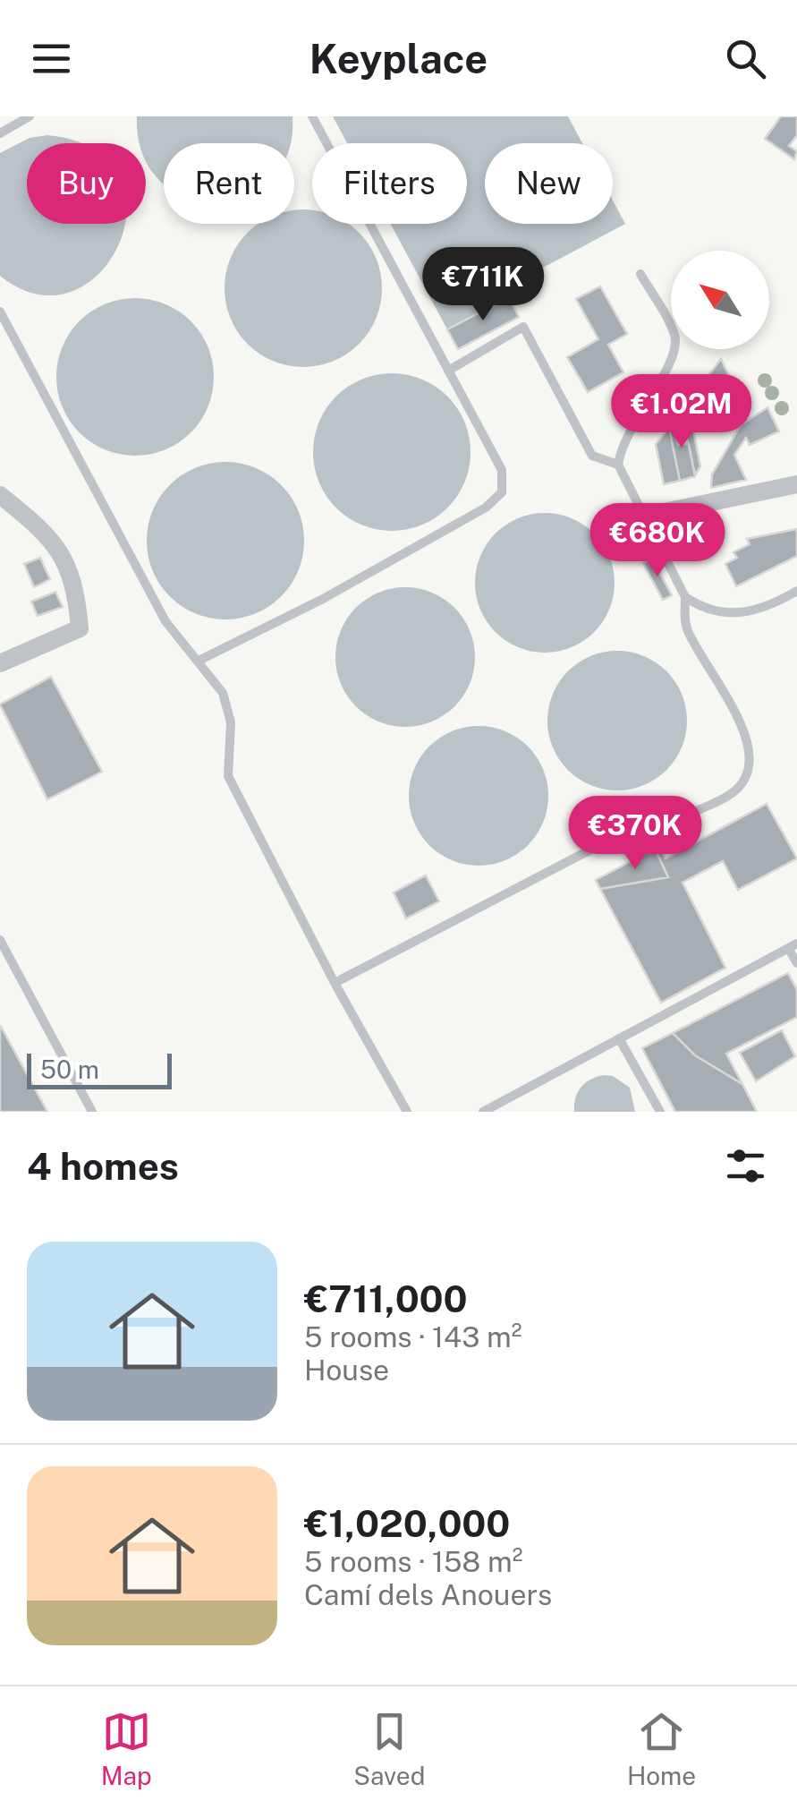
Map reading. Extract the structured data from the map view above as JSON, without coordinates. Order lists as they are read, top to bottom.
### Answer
{
  "scale_bar": "50 m",
  "north": "top left",
  "page": {
    "header": "Keyplace",
    "chip": [
      "Buy",
      "Rent",
      "Filters",
      "New"
    ],
    "price": [
      "€711K",
      "€1.02M",
      "€680K",
      "€370K"
    ],
    "scale": "50 m",
    "heading": "4 homes",
    "list": [
      {
        "name": "€711,000",
        "note": "5 rooms · 143 m² · House"
      },
      {
        "name": "€1,020,000",
        "note": "5 rooms · 158 m² · Camí dels Anouers"
      }
    ],
    "tabs": ["Map", "Saved", "Home"]
  }
}
